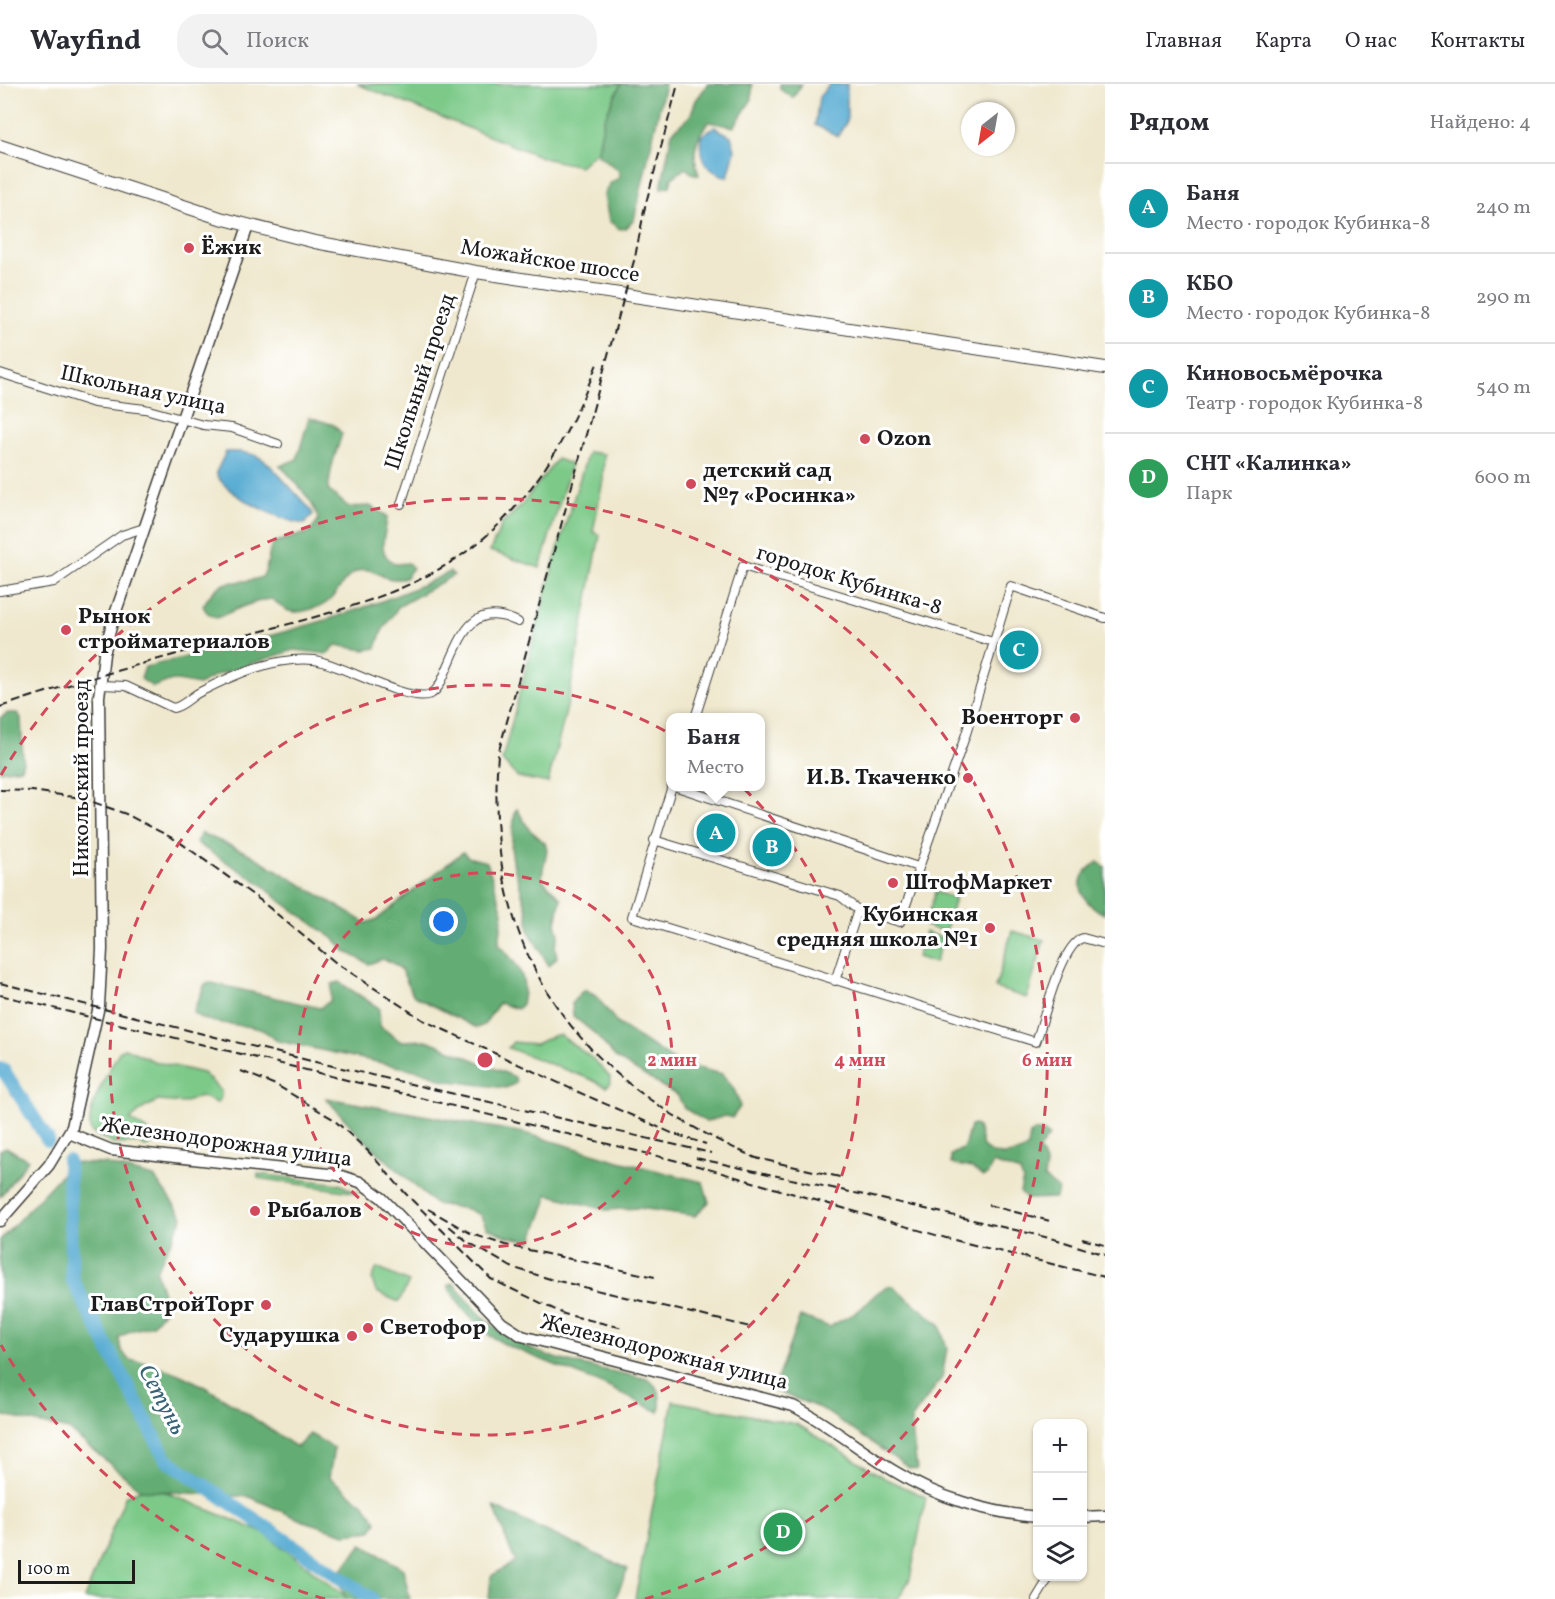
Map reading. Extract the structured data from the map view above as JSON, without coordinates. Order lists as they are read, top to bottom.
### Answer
{
  "streets": {
    "main road": ["Можайское шоссе"],
    "street": [
      "Школьный проезд",
      "Школьная улица",
      "городок Кубинка-8",
      "Никольский проезд",
      "Железнодорожная улица"
    ]
  },
  "crossings": [
    ["Можайское шоссе", "Школьный проезд"],
    ["Можайское шоссе", "Никольский проезд"],
    ["Школьная улица", "Никольский проезд"],
    ["Никольский проезд", "Железнодорожная улица"]
  ],
  "water": ["Сетунь"],
  "places": [
    "Ёжик",
    "Ozon",
    "детский сад №7 «Росинка»",
    "Рынок стройматериалов",
    "Военторг",
    "И.В. Ткаченко",
    "ШтофМаркет",
    "Кубинская средняя школа №1",
    "Рыбалов",
    "ГлавСтройТорг",
    "Светофор",
    "Сударушка"
  ],
  "scale_bar": "100 m",
  "north": "bottom left",
  "page": {
    "header": "Wayfind",
    "search": "Поиск",
    "nav": [
      "Главная",
      "Карта",
      "О нас",
      "Контакты"
    ],
    "heading": ["Рядом", "Найдено: 4"],
    "list": [
      {
        "mark": "A",
        "name": "Баня",
        "note": "Место · городок Кубинка-8",
        "value": "240 m"
      },
      {
        "mark": "B",
        "name": "КБО",
        "note": "Место · городок Кубинка-8",
        "value": "290 m"
      },
      {
        "mark": "C",
        "name": "Киновосьмёрочка",
        "note": "Театр · городок Кубинка-8",
        "value": "540 m"
      },
      {
        "mark": "D",
        "name": "СНТ «Калинка»",
        "note": "Парк",
        "value": "600 m"
      }
    ],
    "pins": [
      "C",
      "A",
      "B",
      "D"
    ],
    "popup": ["Баня", "Место"],
    "map_buttons": ["+", "−"],
    "scale": "100 m"
  },
  "rings": ["2 мин", "4 мин", "6 мин"]
}
